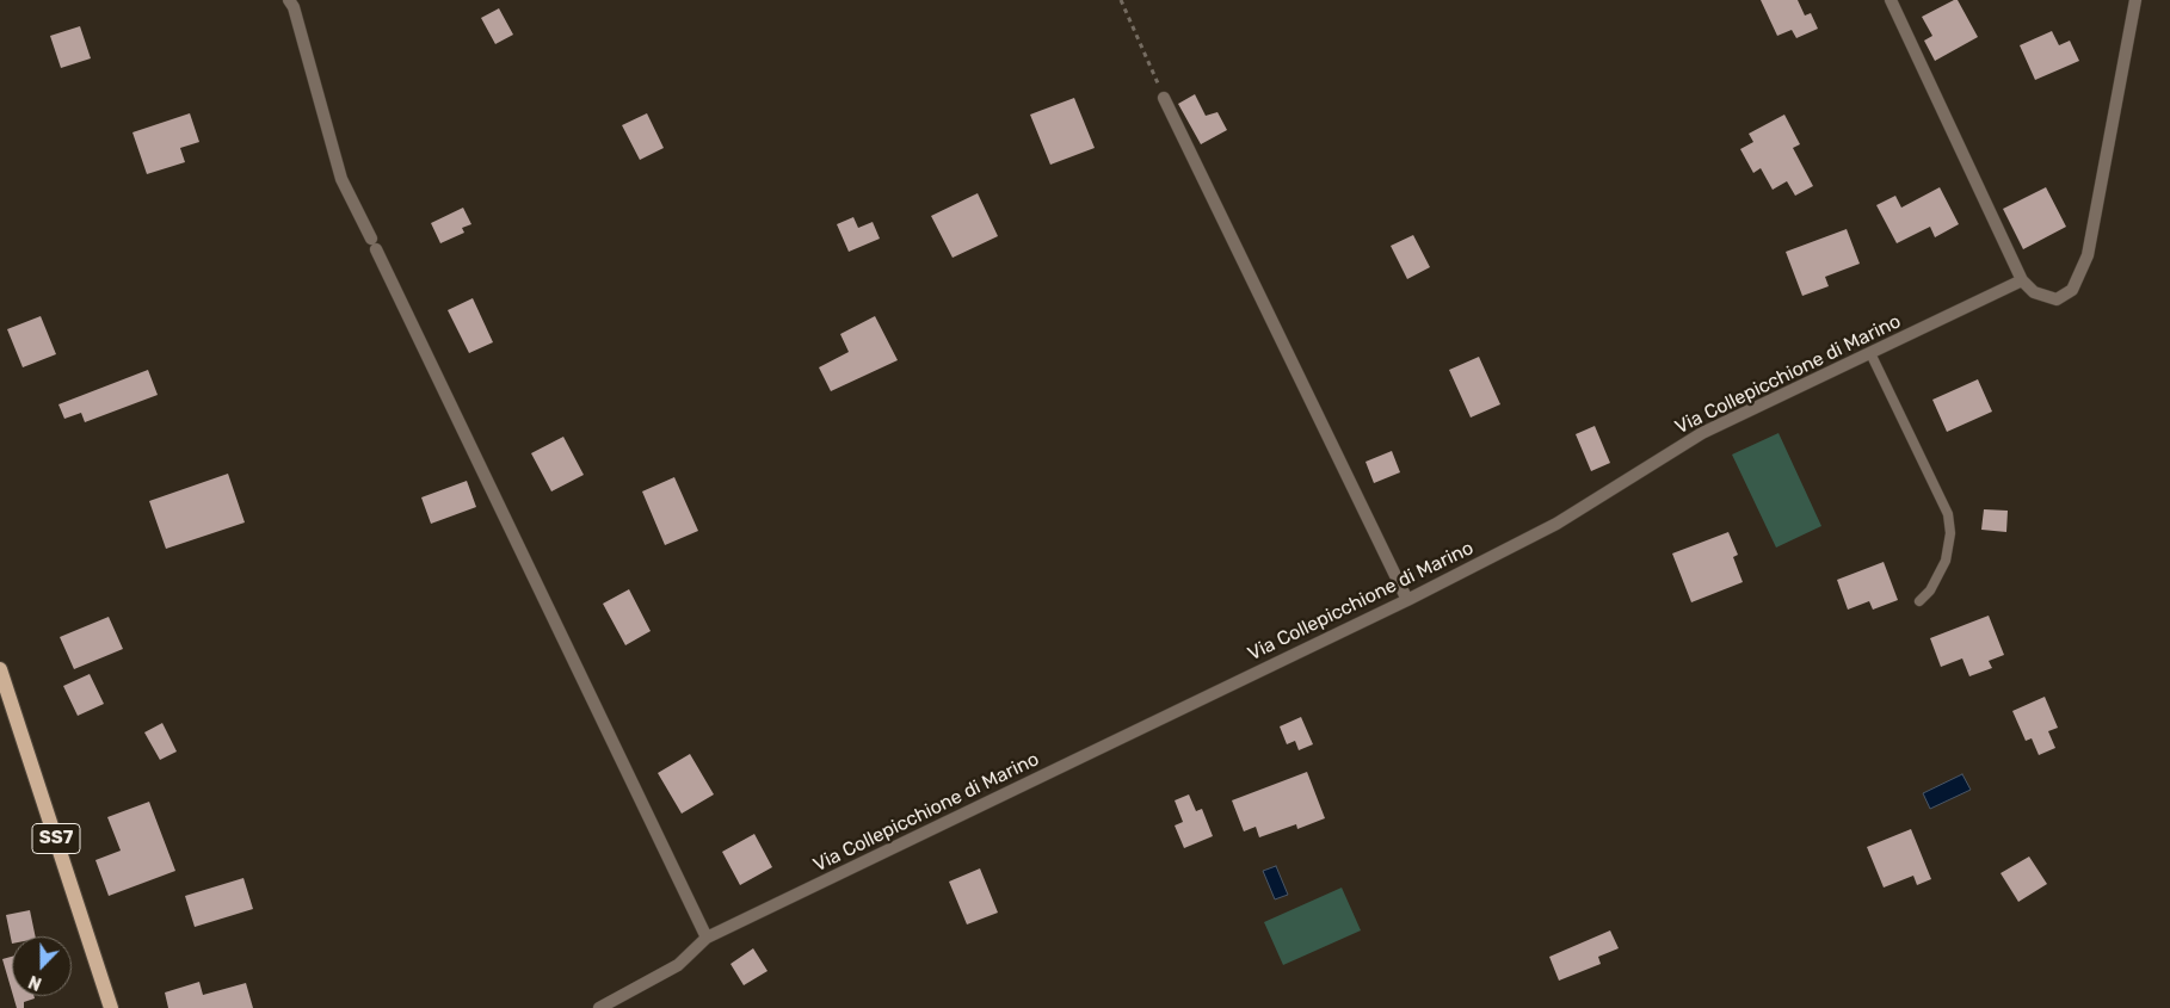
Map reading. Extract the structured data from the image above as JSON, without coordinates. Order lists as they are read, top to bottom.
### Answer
{
  "streets": {
    "main road": ["SS7"],
    "street": ["Via Collepicchione di Marino"]
  },
  "north": "bottom"
}
